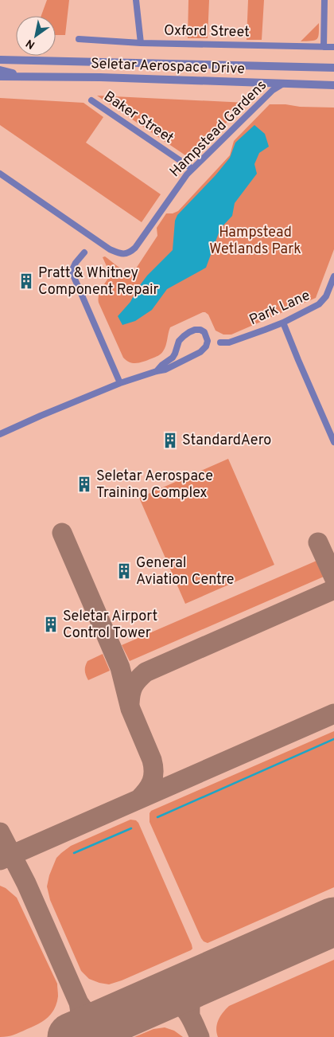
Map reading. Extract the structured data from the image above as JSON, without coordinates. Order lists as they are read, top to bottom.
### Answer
{
  "streets": {
    "street": [
      "Oxford Street",
      "Seletar Aerospace Drive",
      "Baker Street",
      "Hampstead Gardens",
      "Park Lane"
    ]
  },
  "crossings": [
    ["Seletar Aerospace Drive", "Hampstead Gardens"],
    ["Baker Street", "Hampstead Gardens"]
  ],
  "parks": ["Hampstead Wetlands Park"],
  "places": {
    "building": [
      "Pratt & Whitney Component Repair",
      "StandardAero",
      "Seletar Aerospace Training Complex",
      "General Aviation Centre",
      "Seletar Airport Control Tower"
    ]
  },
  "north": "bottom left"
}
